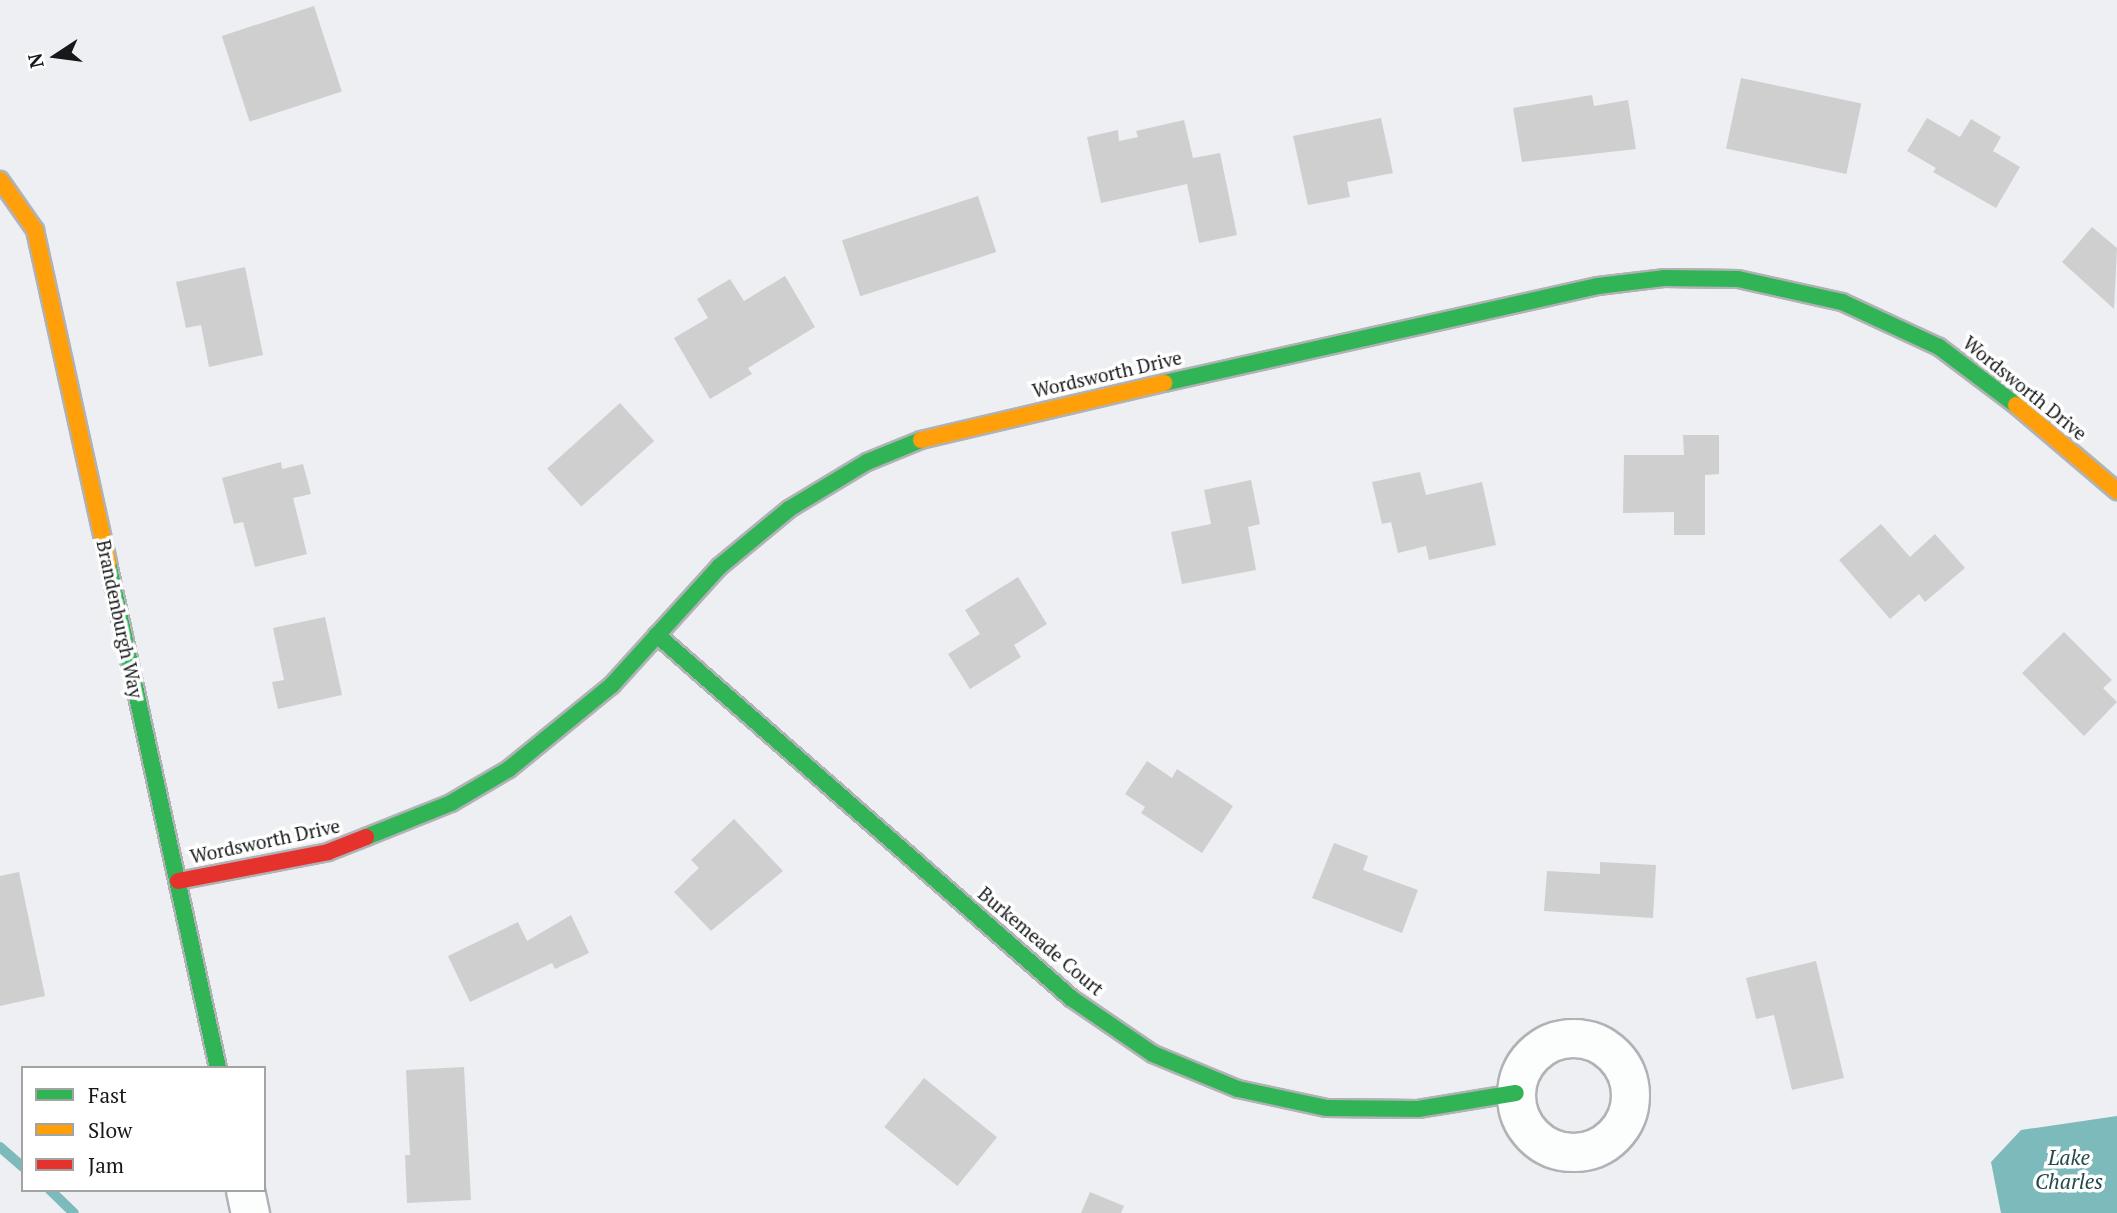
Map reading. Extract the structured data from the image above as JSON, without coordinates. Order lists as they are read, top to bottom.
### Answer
{
  "streets": {
    "street": ["Wordsworth Drive", "Brandenburgh Way", "Burkemeade Court"]
  },
  "crossings": [
    ["Wordsworth Drive", "Brandenburgh Way"],
    ["Wordsworth Drive", "Burkemeade Court"]
  ],
  "water": ["Lake Charles"],
  "legend": ["Fast", "Slow", "Jam"],
  "north": "left"
}
